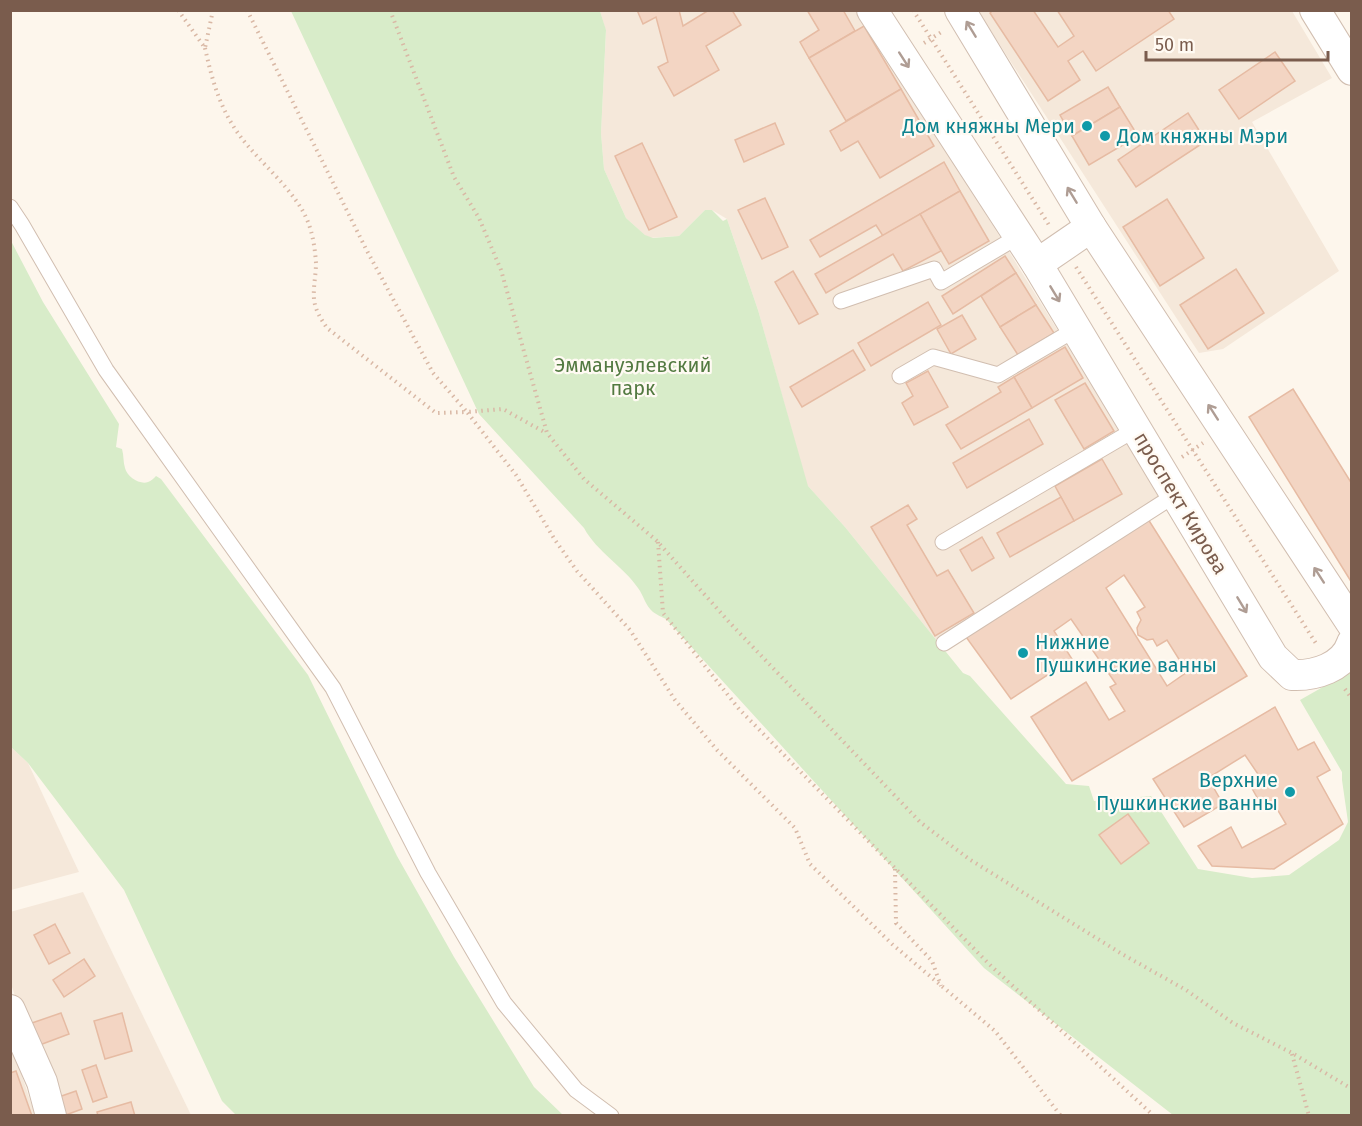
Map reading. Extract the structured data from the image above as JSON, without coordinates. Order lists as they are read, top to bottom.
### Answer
{
  "streets": {
    "street": ["проспект Кирова"]
  },
  "parks": ["Эммануэлевский парк"],
  "places": [
    "Дом княжны Мери",
    "Дом княжны Мэри",
    "Нижние Пушкинские ванны",
    "Верхние Пушкинские ванны"
  ],
  "scale_bar": "50 m"
}
